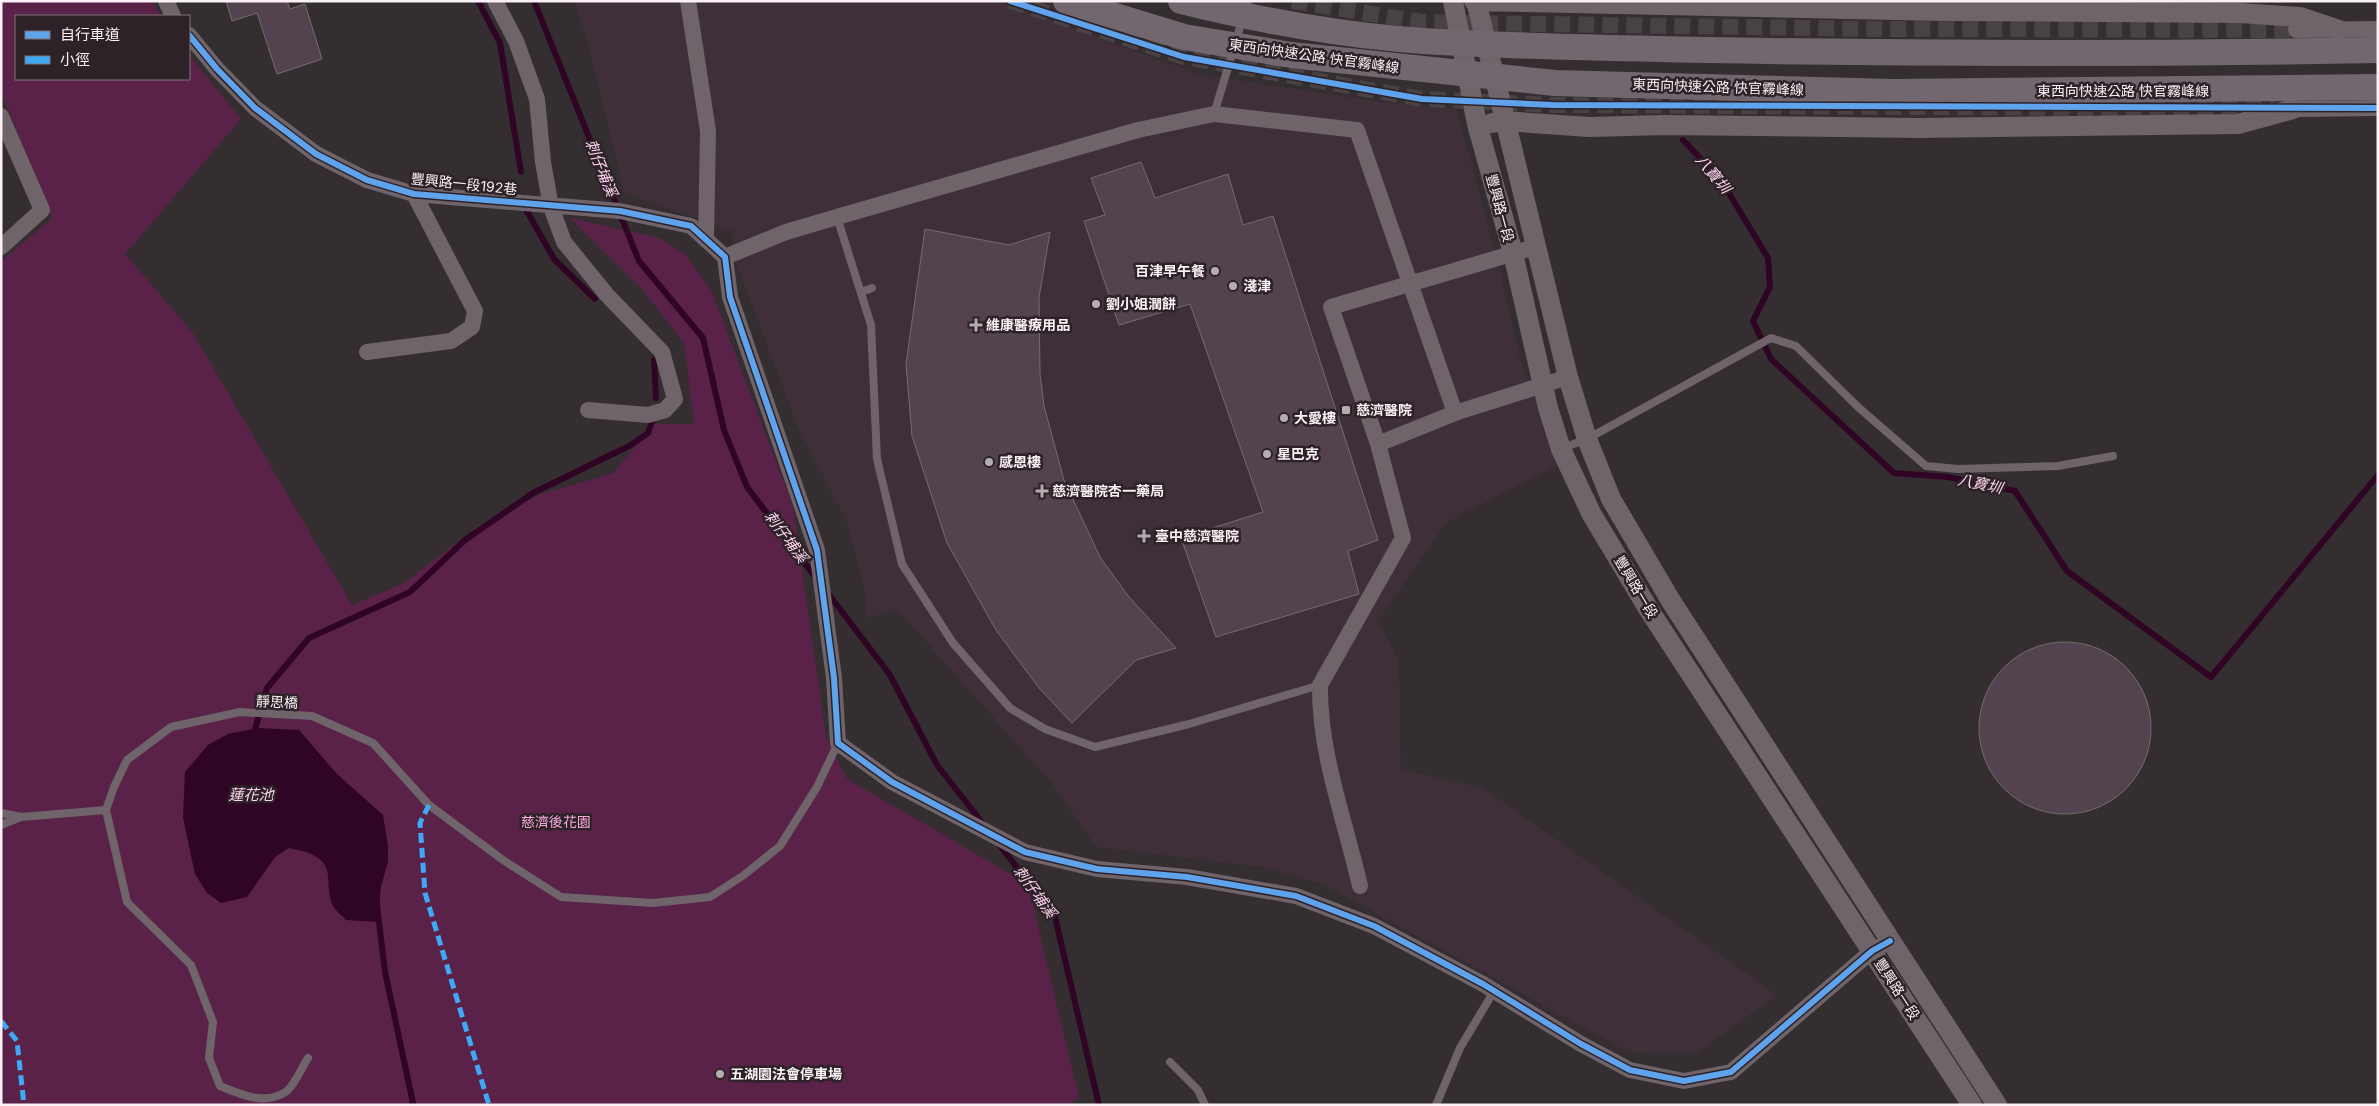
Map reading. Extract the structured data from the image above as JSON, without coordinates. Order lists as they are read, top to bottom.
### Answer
{
  "streets": {
    "highway": ["東西向快速公路 快官霧峰線"],
    "street": ["豐興路一段192巷", "豐興路一段"],
    "lane": ["靜思橋"]
  },
  "water": ["刺仔埔溪", "八寶圳", "蓮花池"],
  "parks": ["慈濟後花園"],
  "places": {
    "other": [
      "百津早午餐",
      "淺津",
      "劉小姐潤餅",
      "大愛樓",
      "星巴克",
      "感恩樓",
      "五湖園法會停車場"
    ],
    "health": ["維康醫療用品", "慈濟醫院杏一藥局", "臺中慈濟醫院"],
    "transit": ["慈濟醫院"]
  },
  "legend": ["自行車道", "小徑"]
}
